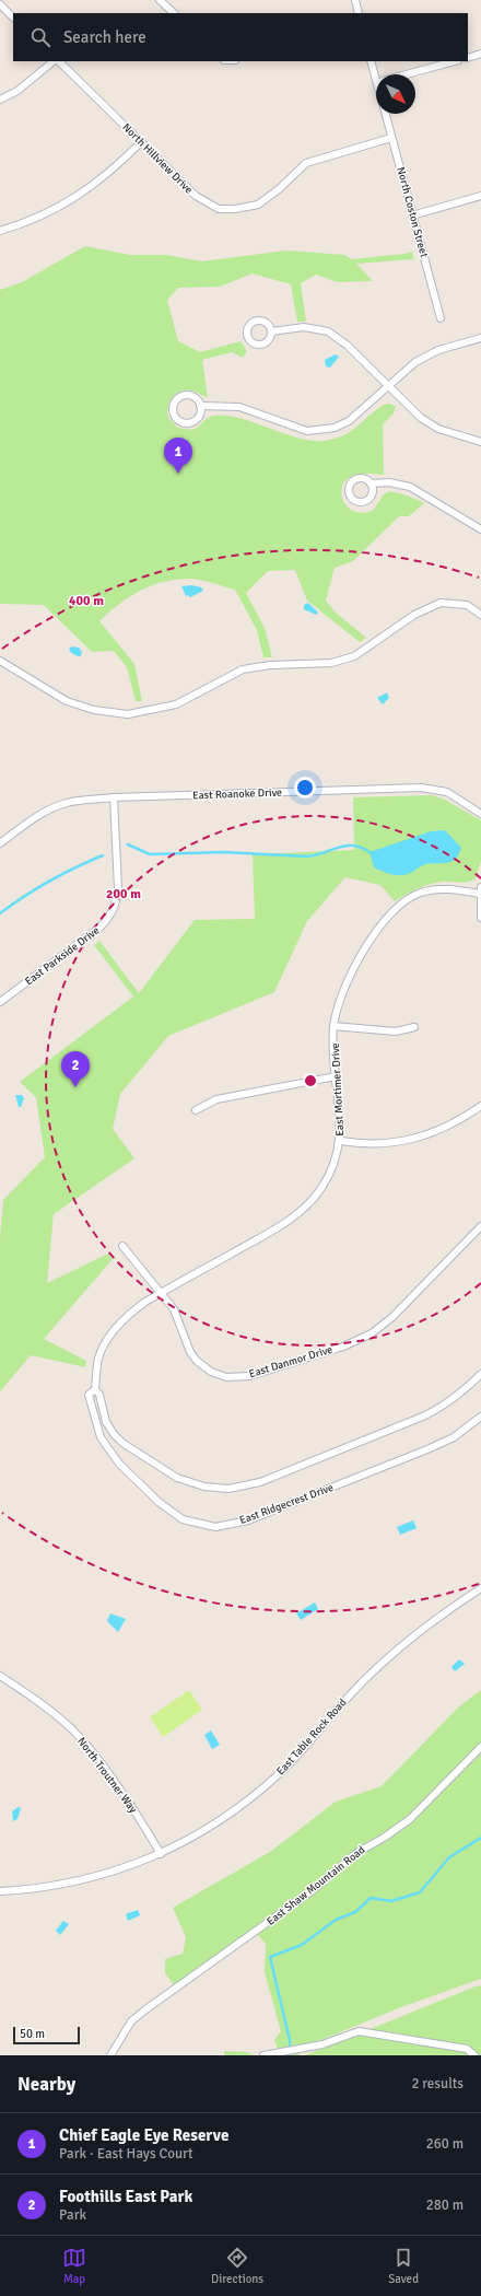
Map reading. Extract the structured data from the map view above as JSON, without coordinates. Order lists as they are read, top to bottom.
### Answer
{
  "streets": {
    "street": [
      "North Hillview Drive",
      "North Coston Street",
      "East Roanoke Drive",
      "East Parkside Drive",
      "East Mortimer Drive",
      "East Danmor Drive",
      "East Ridgecrest Drive",
      "East Table Rock Road",
      "North Troutner Way",
      "East Shaw Mountain Road"
    ]
  },
  "crossings": [
    ["North Hillview Drive", "North Coston Street"],
    ["East Roanoke Drive", "East Parkside Drive"],
    ["East Mortimer Drive", "East Danmor Drive"],
    ["East Mortimer Drive", "East Ridgecrest Drive"],
    ["East Table Rock Road", "North Troutner Way"]
  ],
  "scale_bar": "50 m",
  "north": "bottom right",
  "page": {
    "search": "Search here",
    "pins": ["1", "2"],
    "scale": "50 m",
    "heading": ["Nearby", "2 results"],
    "list": [
      {
        "mark": "1",
        "name": "Chief Eagle Eye Reserve",
        "note": "Park · East Hays Court",
        "value": "260 m"
      },
      {
        "mark": "2",
        "name": "Foothills East Park",
        "note": "Park",
        "value": "280 m"
      }
    ],
    "nav": ["Map", "Directions", "Saved"]
  },
  "rings": ["400 m", "200 m"]
}
